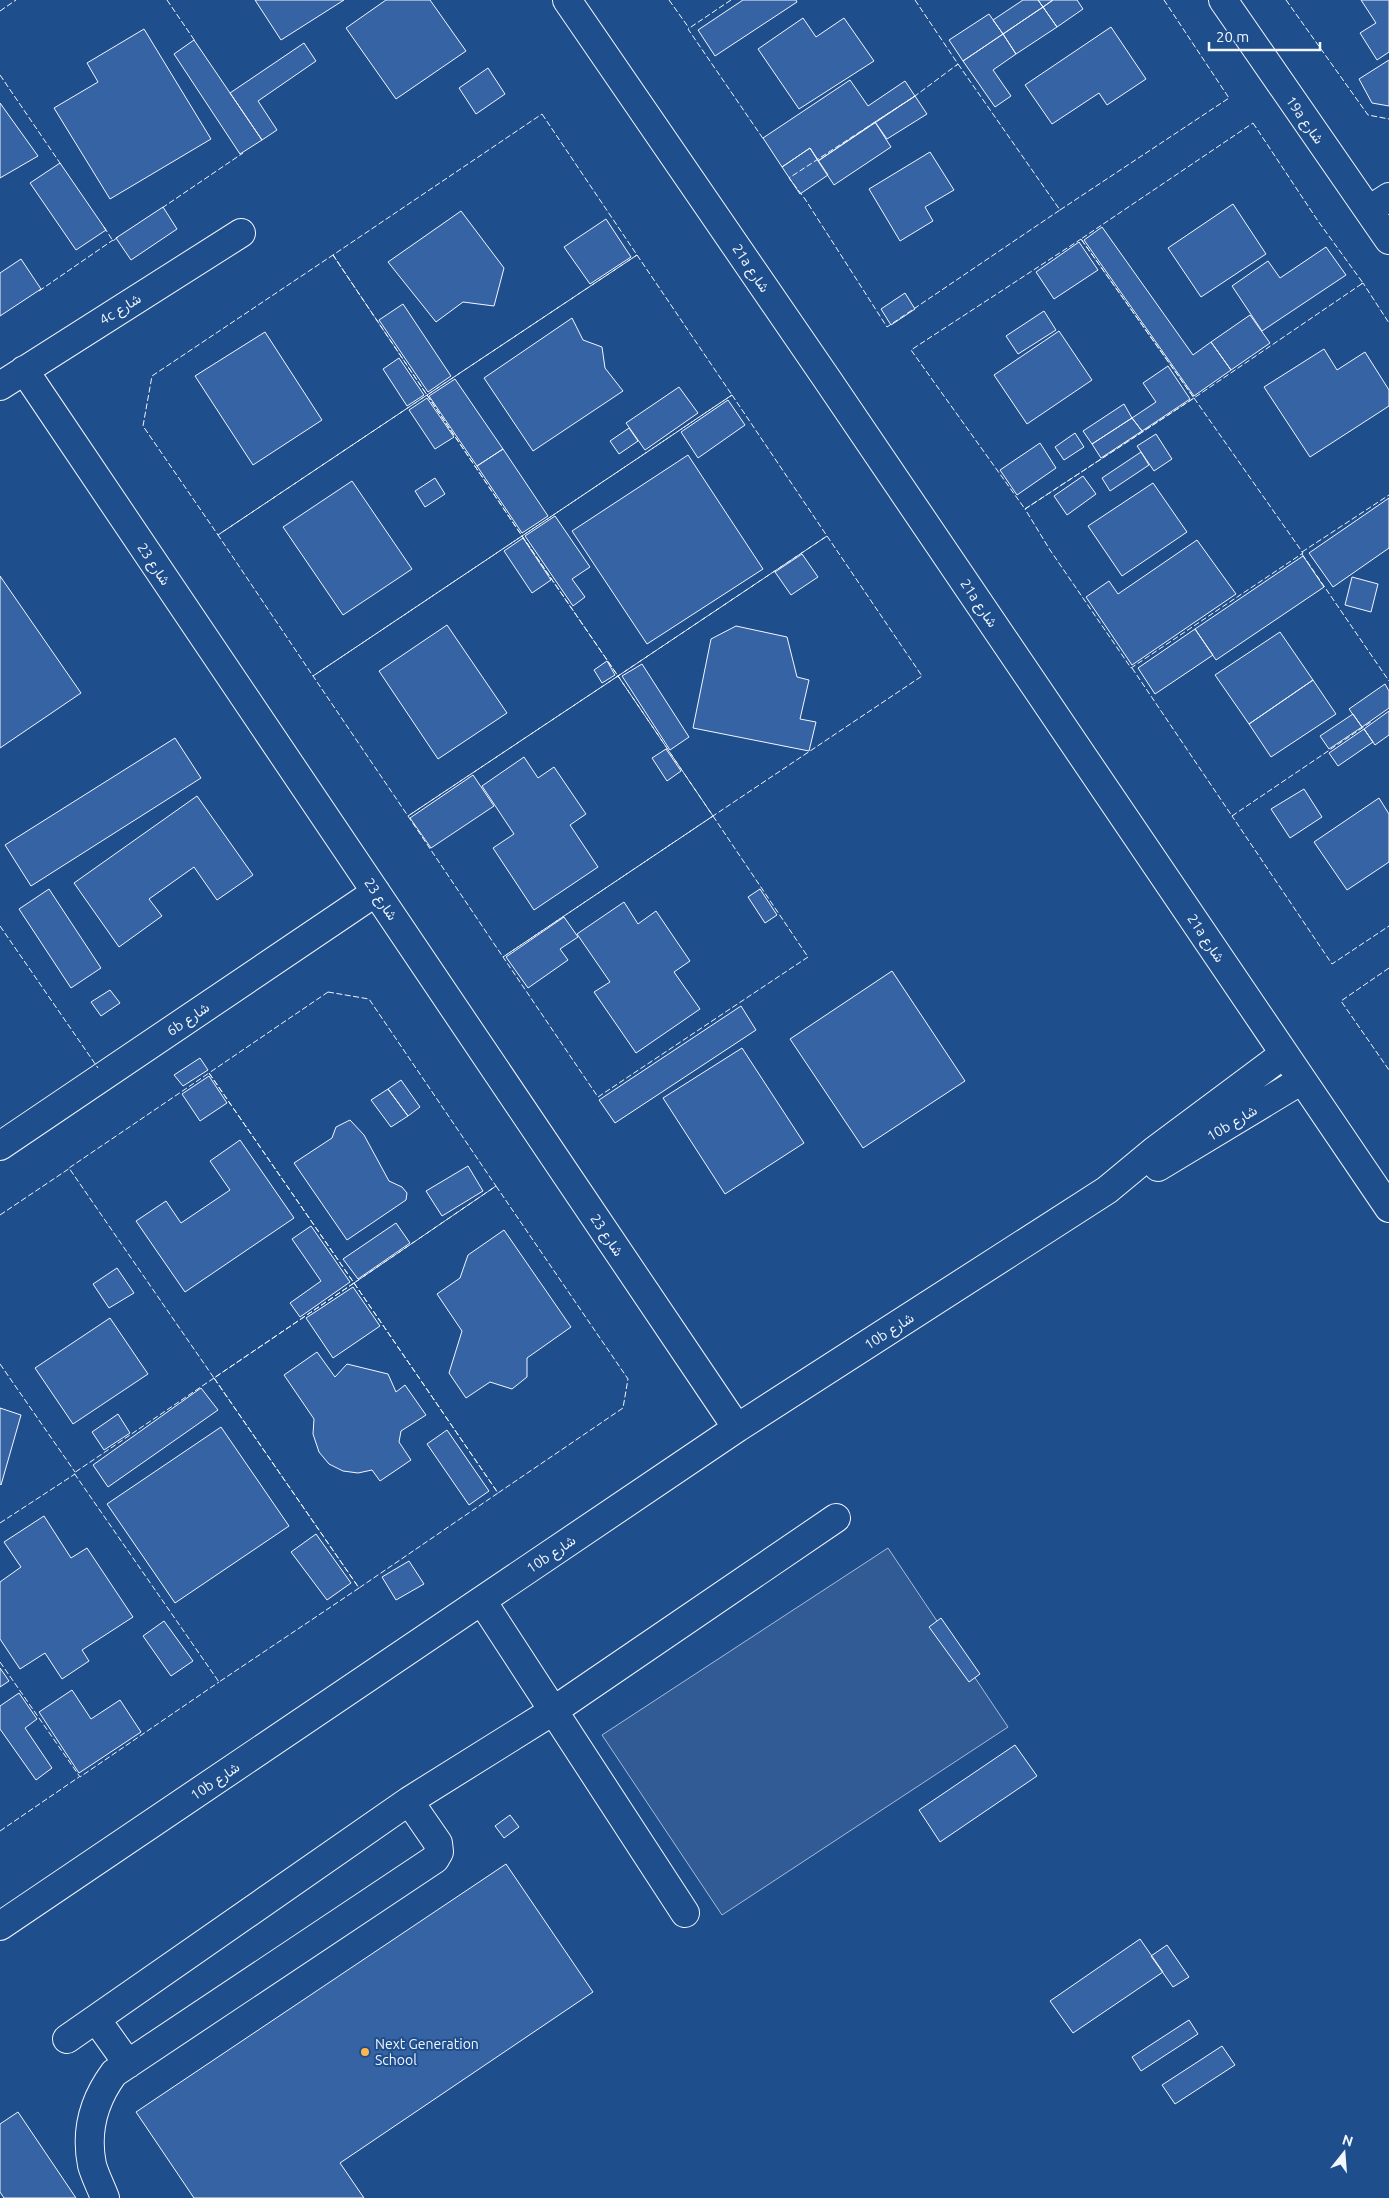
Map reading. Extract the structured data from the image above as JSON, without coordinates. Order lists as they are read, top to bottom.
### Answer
{
  "streets": {
    "street": [
      "19a شارع",
      "21a شارع",
      "4c شارع",
      "شارع 23",
      "6b شارع",
      "10b شارع"
    ]
  },
  "crossings": [
    ["21a شارع", "10b شارع"],
    ["4c شارع", "شارع 23"],
    ["شارع 23", "6b شارع"],
    ["شارع 23", "10b شارع"]
  ],
  "places": ["Next Generation School"],
  "scale_bar": "20 m",
  "north": "top"
}
